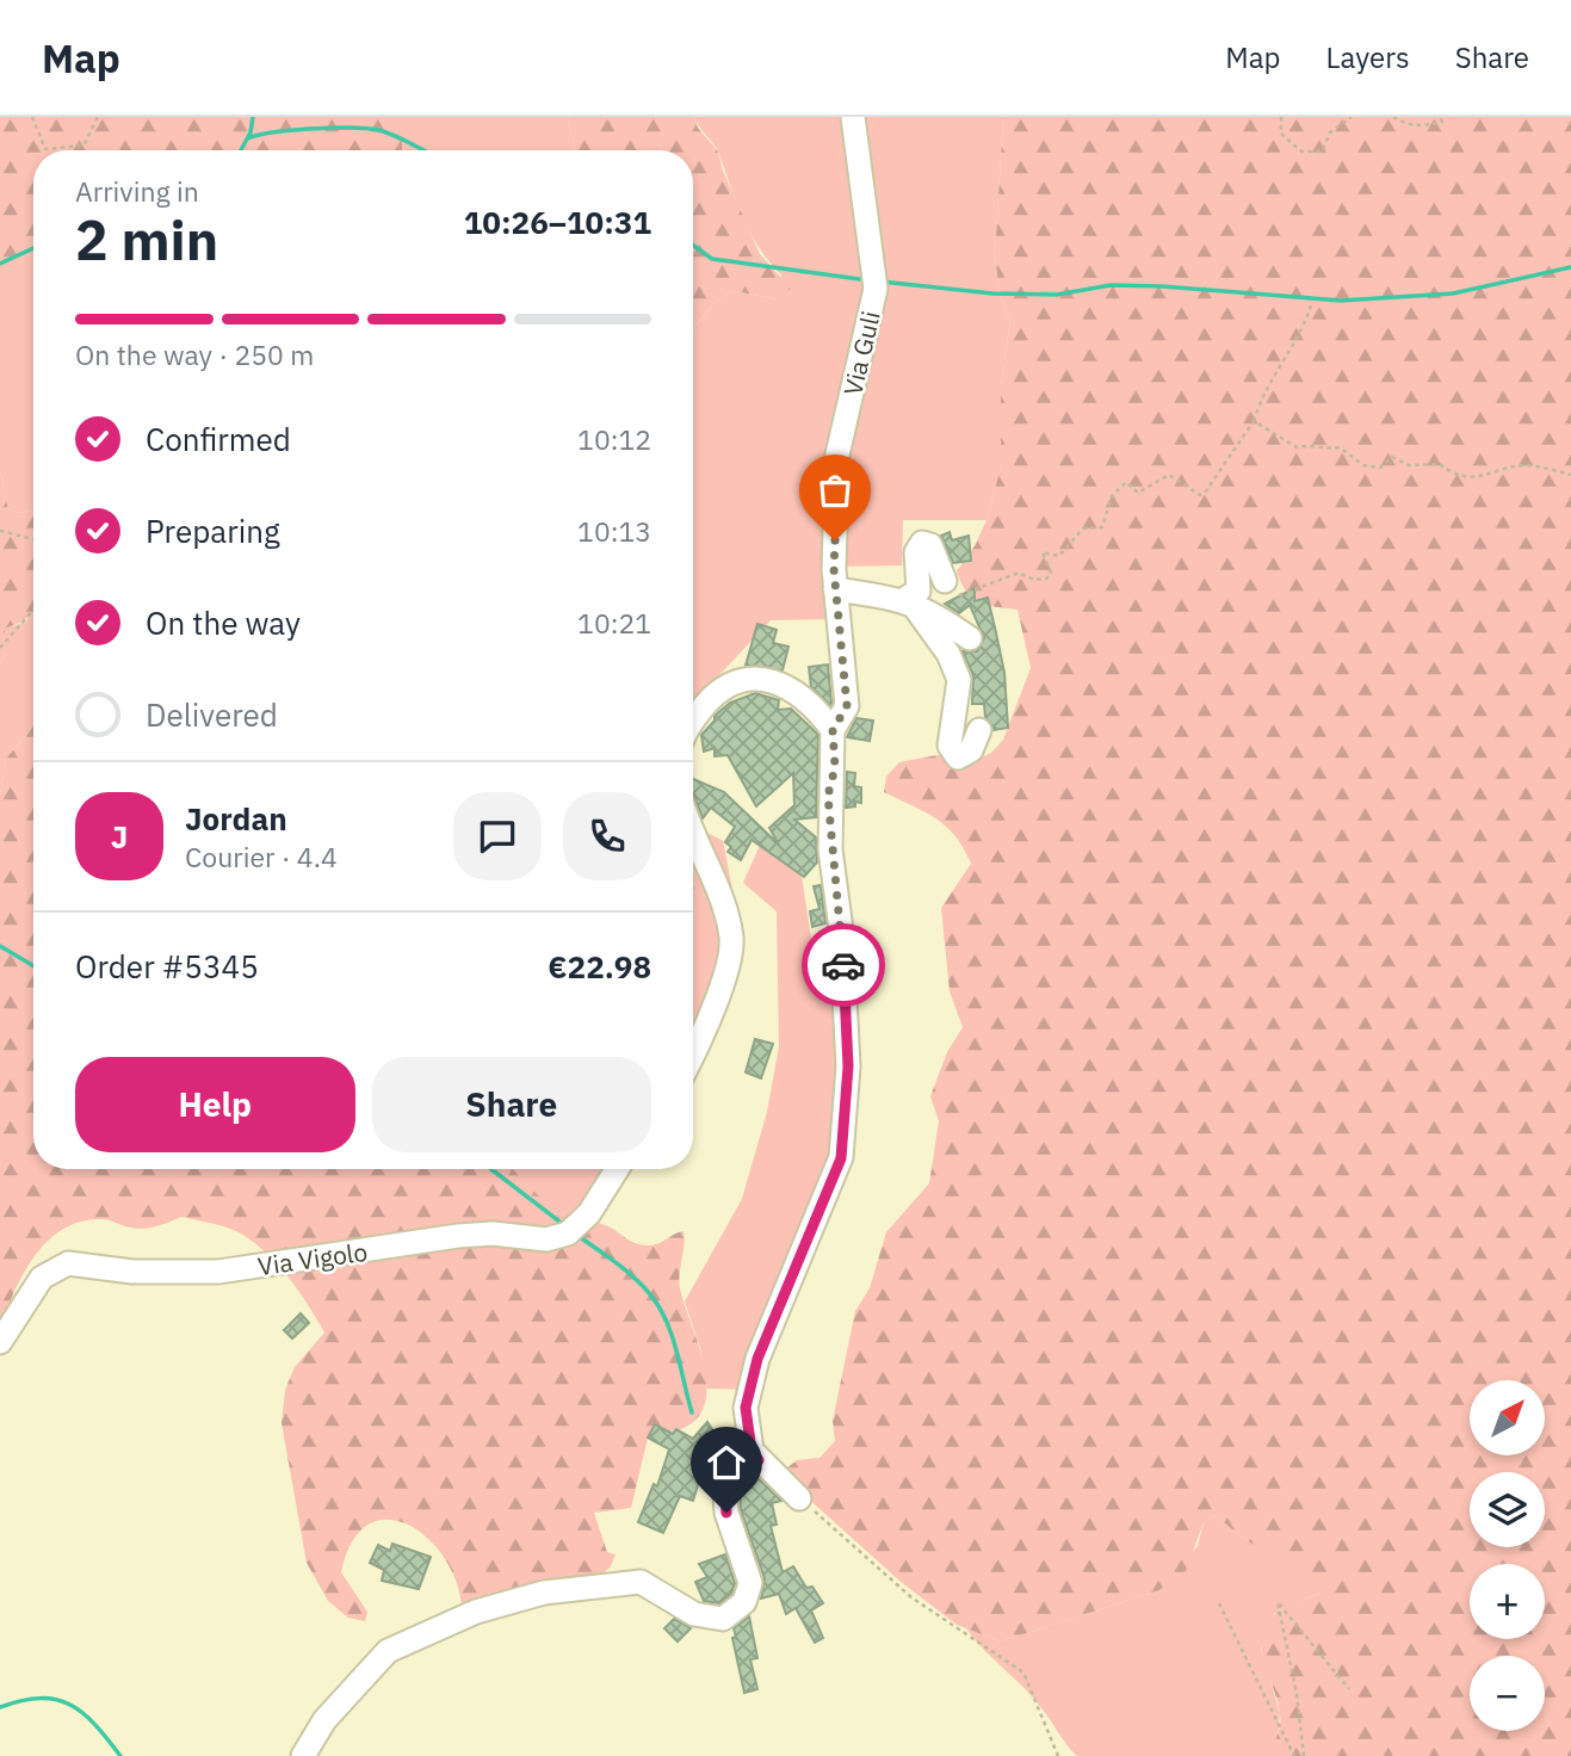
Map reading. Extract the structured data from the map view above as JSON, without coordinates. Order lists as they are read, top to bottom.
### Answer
{
  "streets": {
    "street": ["Via Guli", "Via Vigolo"]
  },
  "north": "top right",
  "page": {
    "header": "Map",
    "nav": ["Map", "Layers", "Share"],
    "heading": ["2 min", "Arriving in", "10:26–10:31"],
    "panel": [
      "Jordan",
      "Courier · 4.4",
      "Order #5345",
      "€22.98"
    ],
    "bar": "On the way · 250 m",
    "list": [
      ["Confirmed", "10:12"],
      ["Preparing", "10:13"],
      ["On the way", "10:21"],
      "Delivered"
    ],
    "round": "J",
    "buttons": ["Help", "Share"],
    "map_buttons": ["+", "−"]
  }
}
